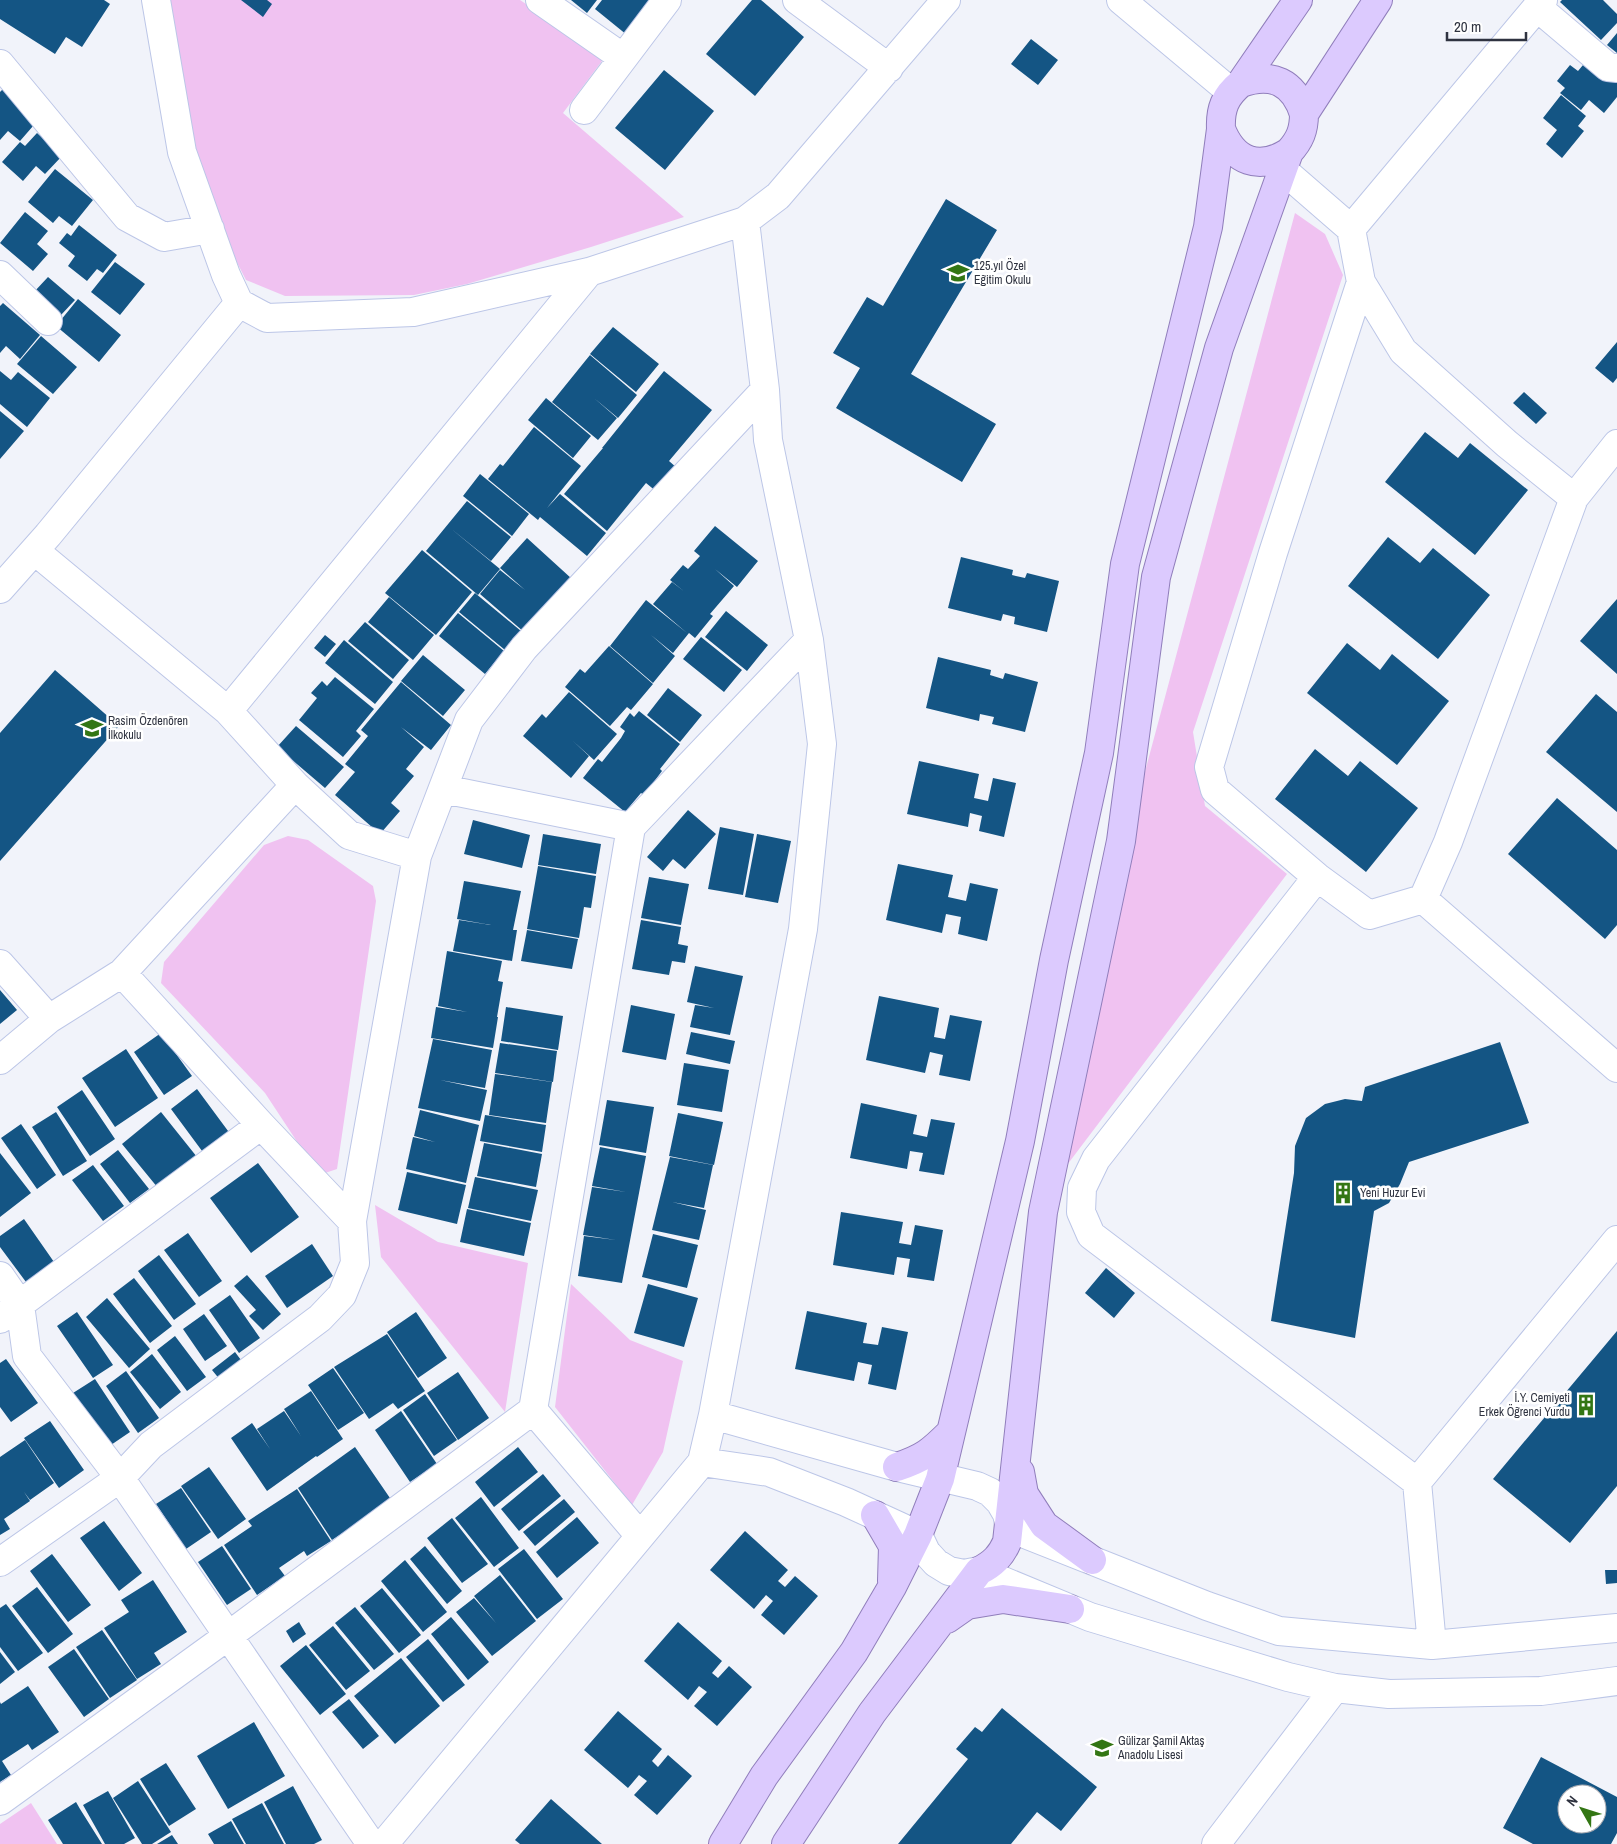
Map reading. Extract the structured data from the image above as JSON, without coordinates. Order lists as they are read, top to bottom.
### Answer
{
  "places": {
    "school or university": ["125.yıl Özel Eğitim Okulu", "Rasim Özdenören İlkokulu", "Gülizar Şamil Aktaş Anadolu Lisesi"],
    "building": ["Yeni Huzur Evi", "İ.Y. Cemiyeti Erkek Öğrenci Yurdu"]
  },
  "scale_bar": "20 m",
  "north": "top left"
}
